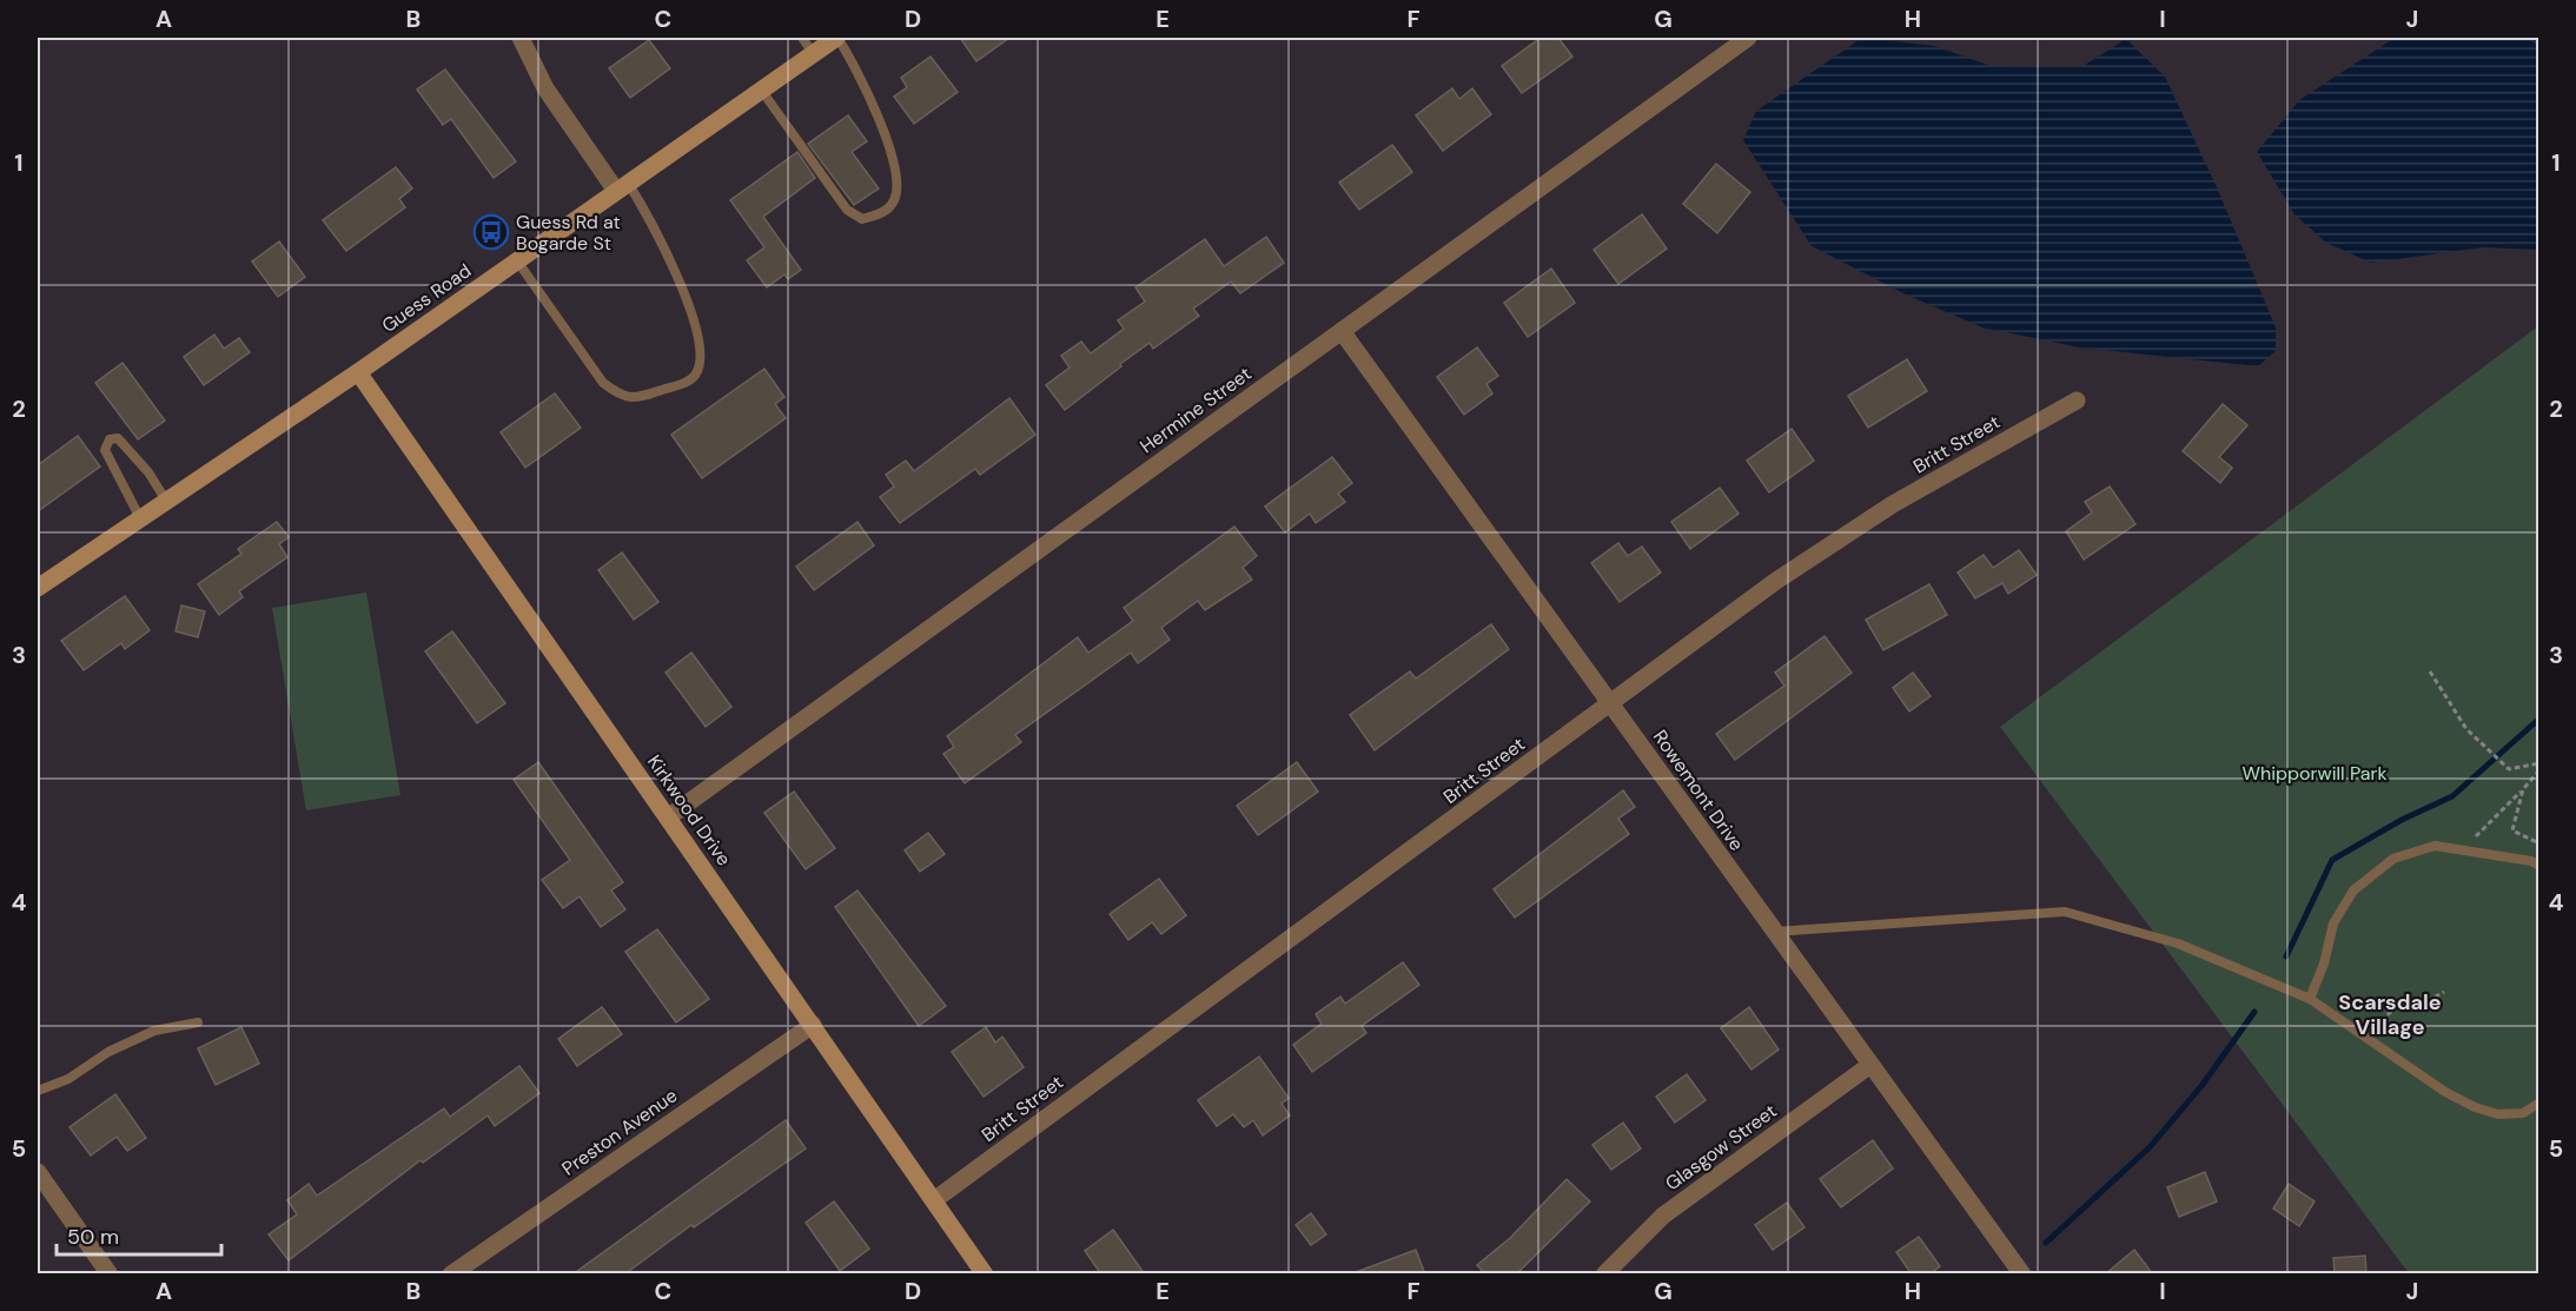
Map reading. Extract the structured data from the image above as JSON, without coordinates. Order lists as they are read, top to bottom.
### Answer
{
  "streets": {
    "street": [
      "Guess Road",
      "Hermine Street",
      "Britt Street",
      "Rowemont Drive",
      "Kirkwood Drive",
      "Preston Avenue",
      "Glasgow Street"
    ]
  },
  "crossings": [
    ["Guess Road", "Kirkwood Drive"],
    ["Hermine Street", "Rowemont Drive"],
    ["Hermine Street", "Kirkwood Drive"],
    ["Britt Street", "Rowemont Drive"],
    ["Britt Street", "Kirkwood Drive"],
    ["Rowemont Drive", "Glasgow Street"],
    ["Kirkwood Drive", "Preston Avenue"]
  ],
  "districts": ["Scarsdale Village"],
  "parks": ["Whipporwill Park"],
  "places": {
    "bus stop": ["Guess Rd at Bogarde St"]
  },
  "scale_bar": "50 m",
  "grid": {
    "columns": [
      "A",
      "B",
      "C",
      "D",
      "E",
      "F",
      "G",
      "H",
      "I",
      "J"
    ],
    "rows": [
      "1",
      "2",
      "3",
      "4",
      "5"
    ]
  }
}
